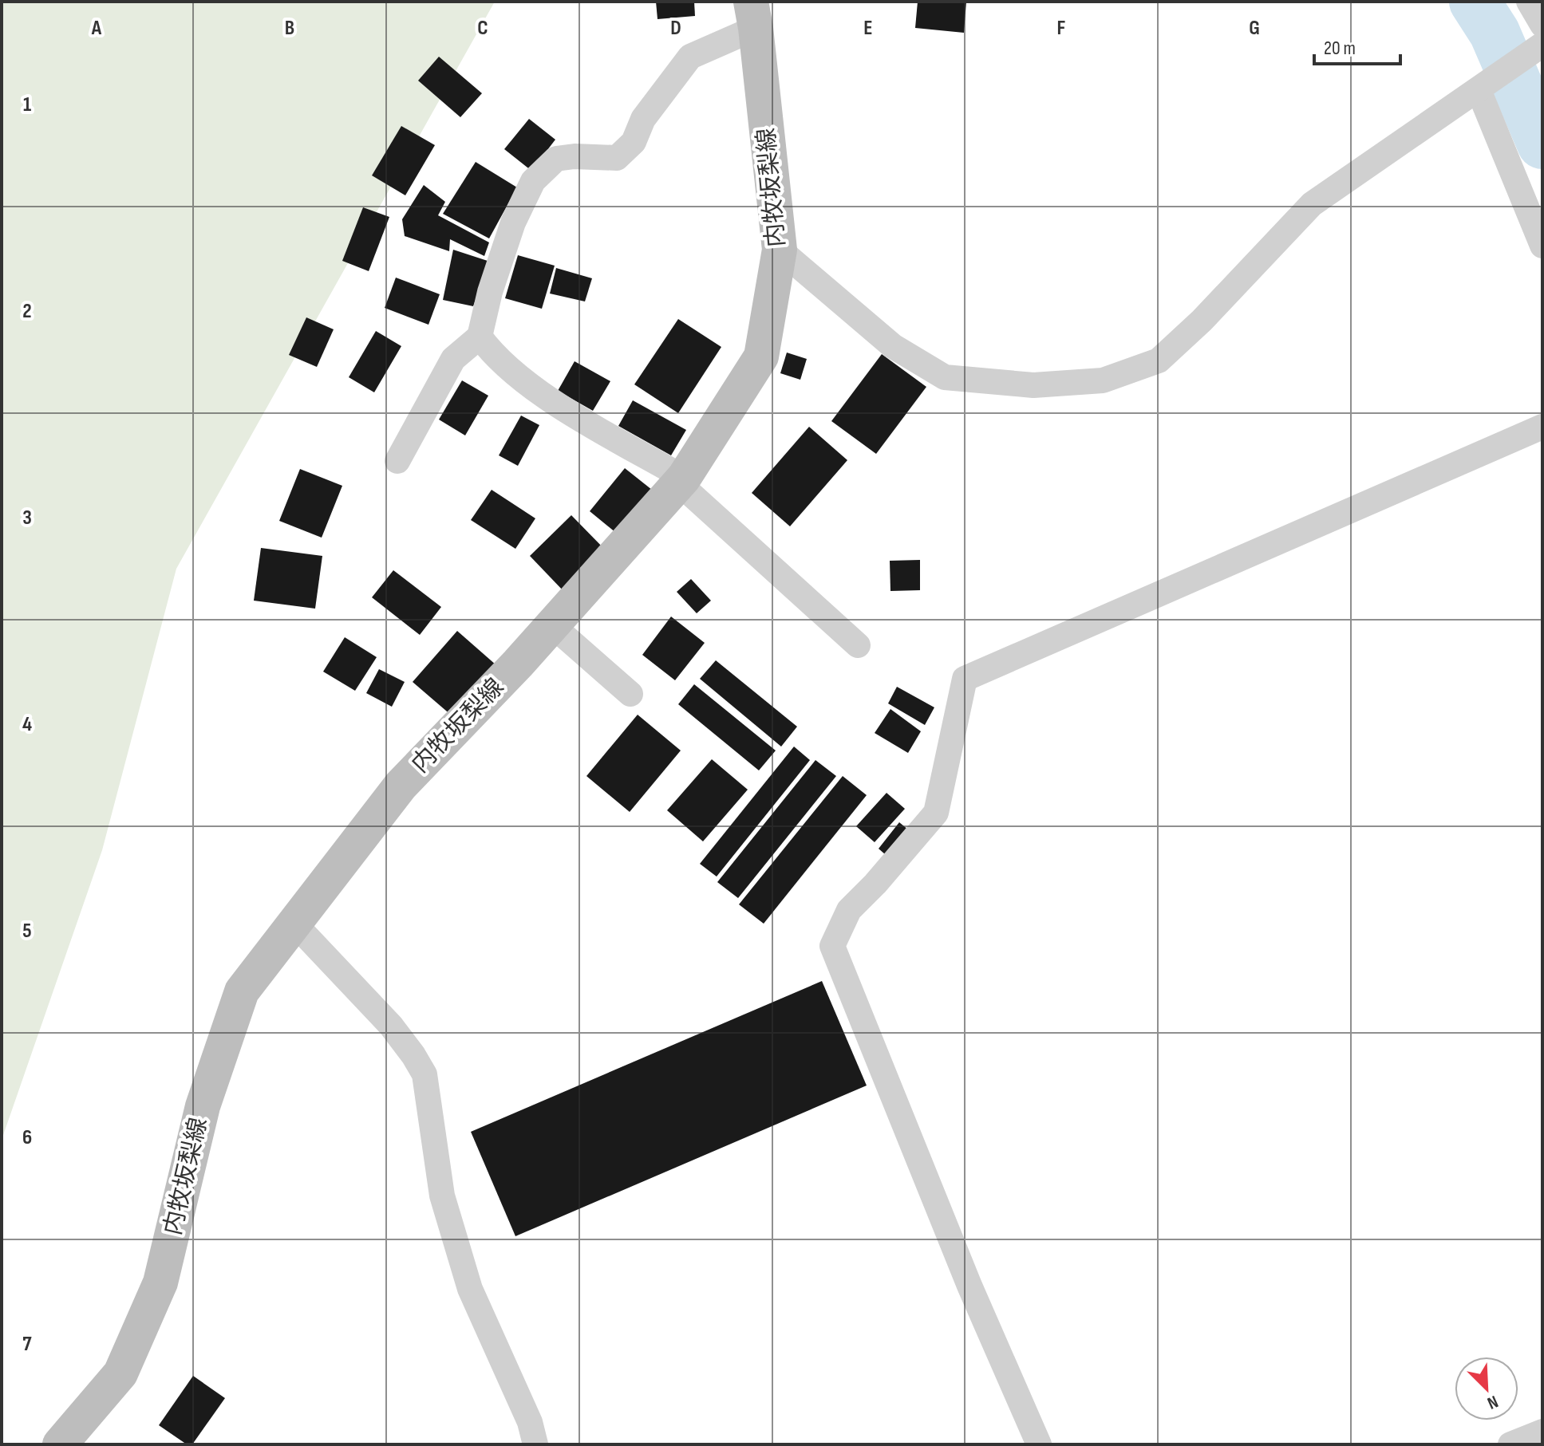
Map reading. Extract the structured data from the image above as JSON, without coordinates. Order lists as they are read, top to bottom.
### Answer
{
  "streets": {
    "main road": ["内牧坂梨線"]
  },
  "scale_bar": "20 m",
  "north": "bottom right",
  "grid": {
    "columns": [
      "A",
      "B",
      "C",
      "D",
      "E",
      "F",
      "G"
    ],
    "rows": [
      "1",
      "2",
      "3",
      "4",
      "5",
      "6",
      "7"
    ]
  }
}
